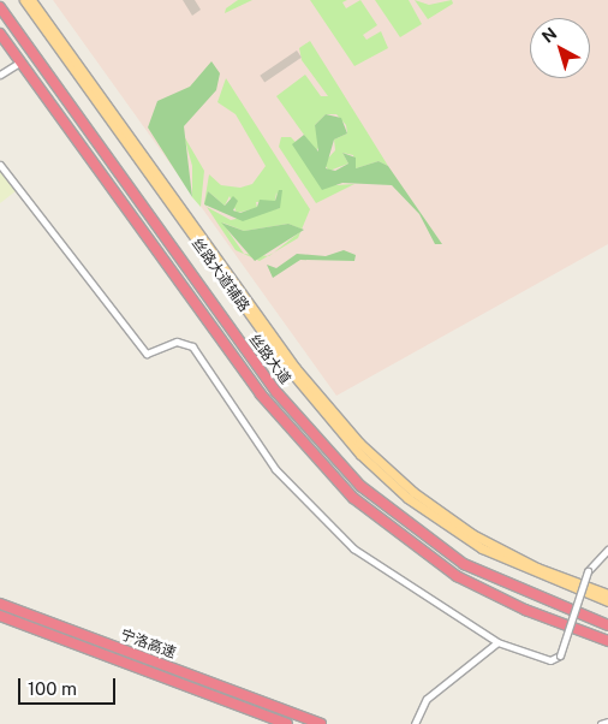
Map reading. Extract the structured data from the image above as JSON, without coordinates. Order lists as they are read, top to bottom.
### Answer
{
  "streets": {
    "highway": ["丝路大道", "宁洛高速"],
    "main road": ["丝路大道辅路"]
  },
  "scale_bar": "100 m",
  "north": "top left"
}
